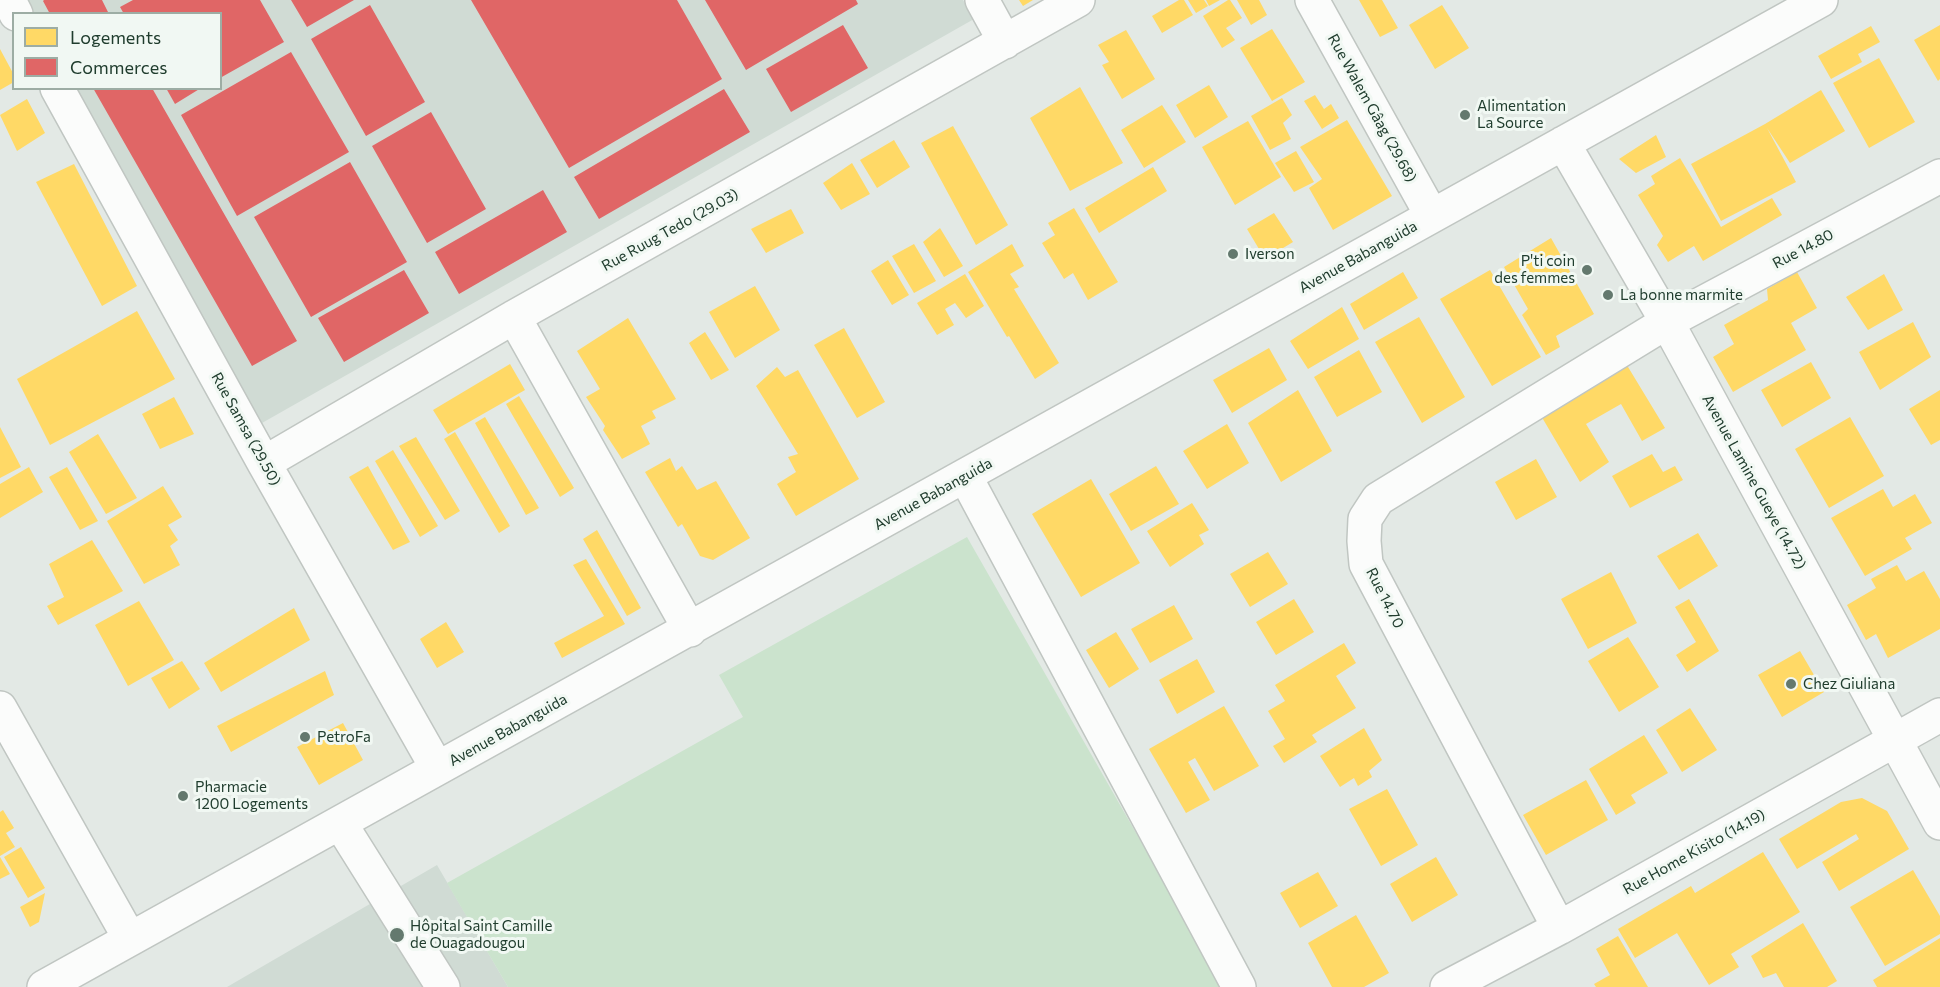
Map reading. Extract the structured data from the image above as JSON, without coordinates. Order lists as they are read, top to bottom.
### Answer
{
  "streets": {
    "street": [
      "Rue Walem Gâag (29.68)",
      "Rue Ruug Tedo (29.03)",
      "Rue 14.80",
      "Avenue Babanguida",
      "Rue Samsa (29.50)",
      "Avenue Lamine Gueye (14.72)",
      "Rue 14.70",
      "Rue Home Kisito (14.19)"
    ]
  },
  "crossings": [
    ["Rue Walem Gâag (29.68)", "Avenue Babanguida"],
    ["Rue Ruug Tedo (29.03)", "Rue Samsa (29.50)"],
    ["Rue 14.80", "Avenue Lamine Gueye (14.72)"],
    ["Rue 14.80", "Rue 14.70"],
    ["Avenue Babanguida", "Rue Samsa (29.50)"],
    ["Avenue Babanguida", "Avenue Lamine Gueye (14.72)"],
    ["Avenue Lamine Gueye (14.72)", "Rue 14.70"],
    ["Avenue Lamine Gueye (14.72)", "Rue Home Kisito (14.19)"],
    ["Rue 14.70", "Rue Home Kisito (14.19)"]
  ],
  "places": [
    "Alimentation La Source",
    "Iverson",
    "P'ti coin des femmes",
    "La bonne marmite",
    "Chez Giuliana",
    "PetroFa",
    "Pharmacie 1200 Logements",
    "Hôpital Saint Camille de Ouagadougou"
  ],
  "legend": ["Logements", "Commerces"]
}
